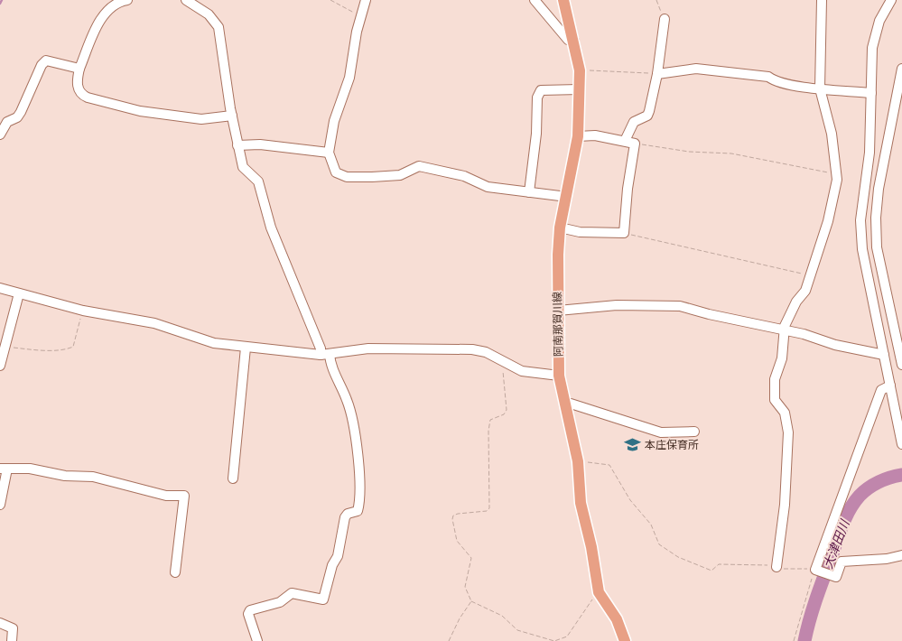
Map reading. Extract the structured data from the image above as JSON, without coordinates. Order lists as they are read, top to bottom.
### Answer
{
  "streets": {
    "main road": ["阿南那賀川線"]
  },
  "water": ["大津田川"],
  "places": {
    "school or university": ["本庄保育所"]
  }
}
